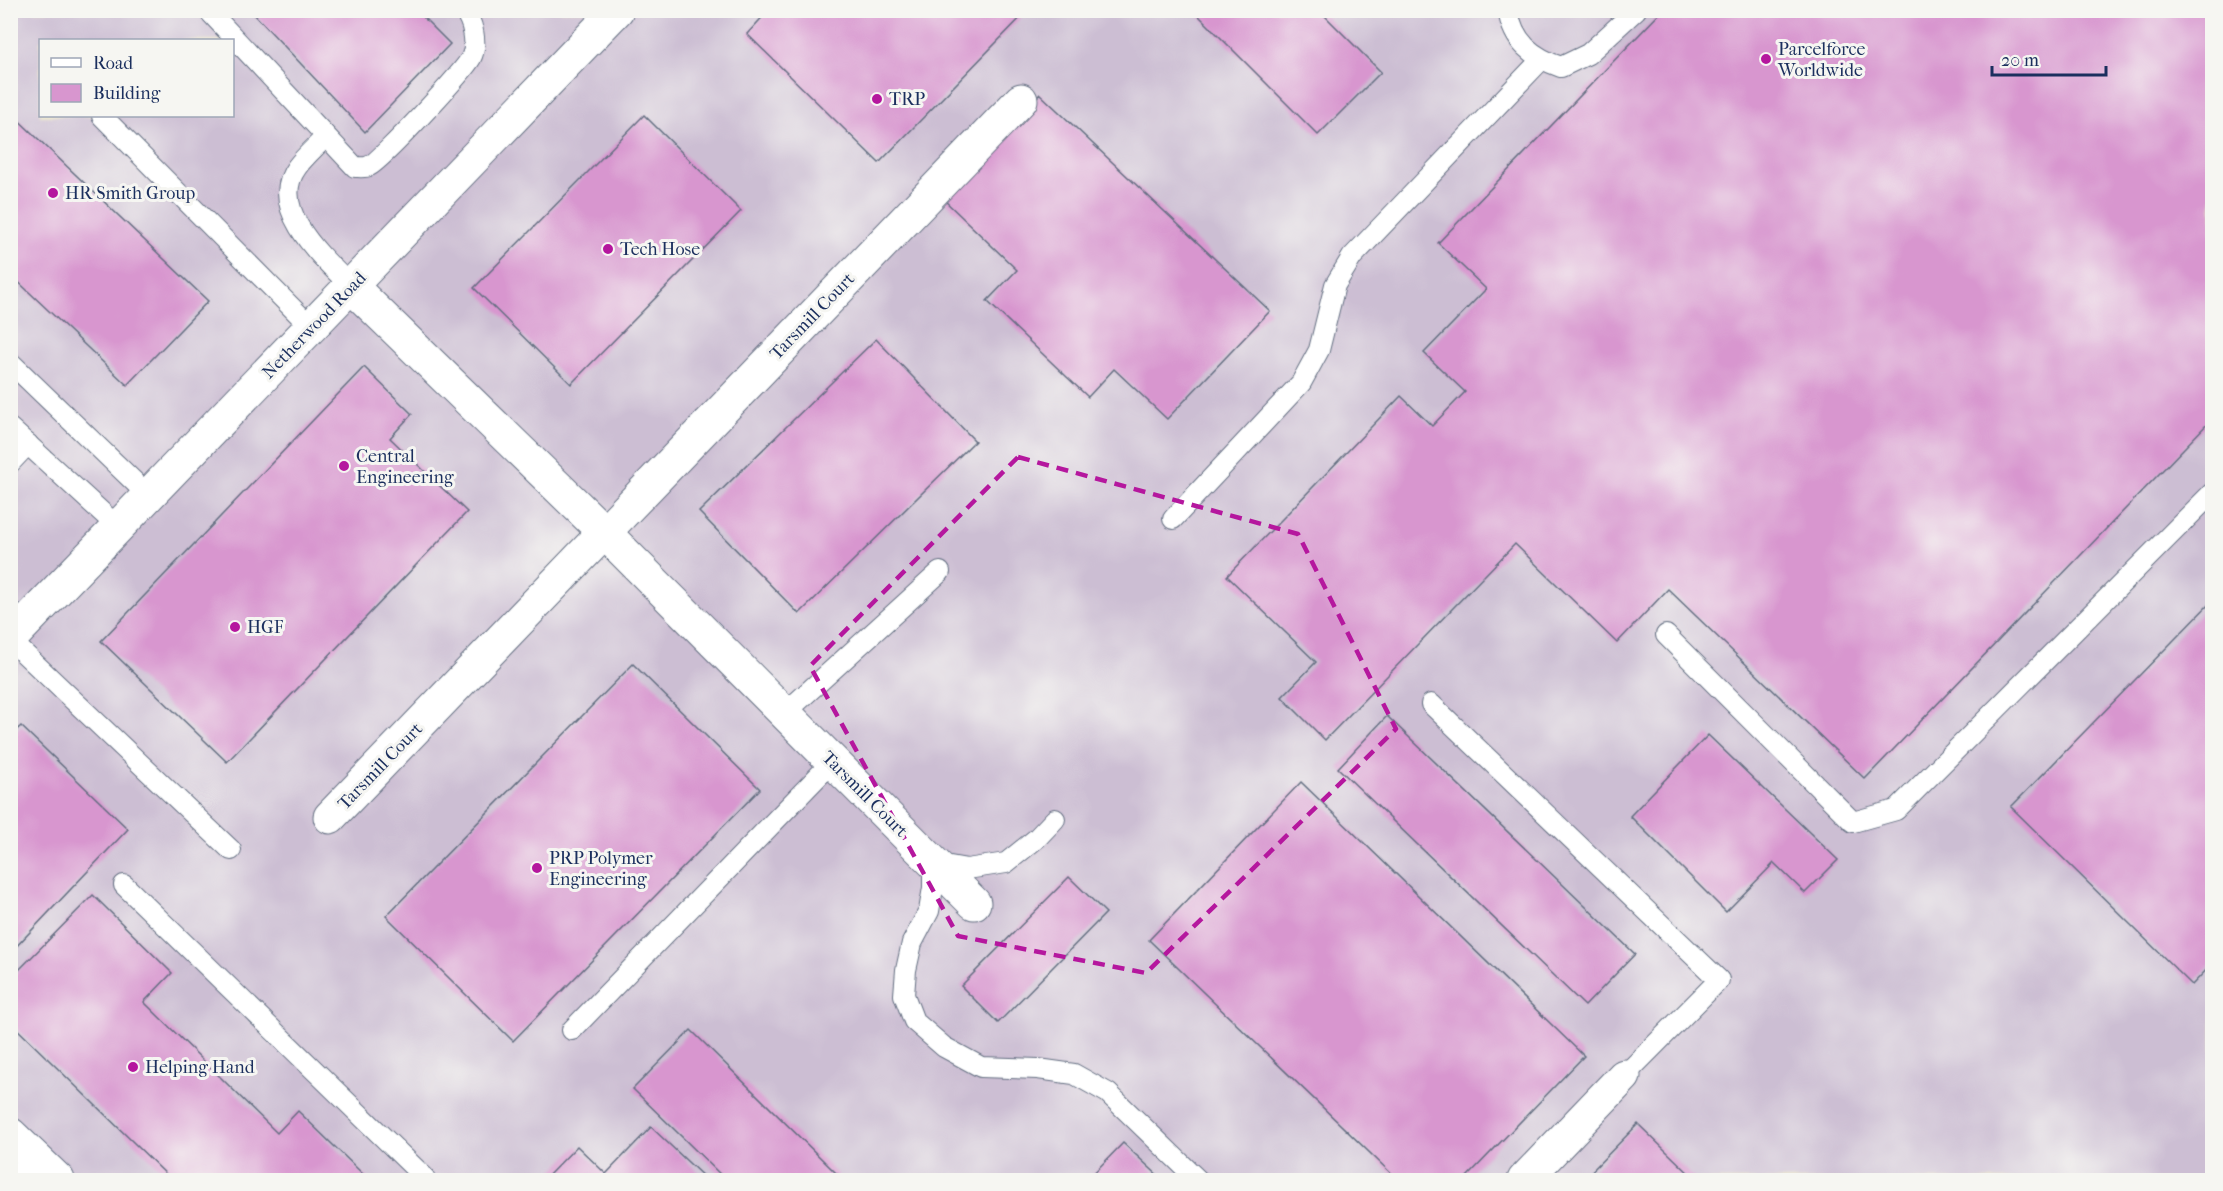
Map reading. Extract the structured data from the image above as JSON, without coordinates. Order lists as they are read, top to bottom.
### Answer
{
  "streets": {
    "street": ["Tarsmill Court", "Netherwood Road"]
  },
  "crossings": [
    ["Tarsmill Court", "Netherwood Road"]
  ],
  "places": [
    "Parcelforce Worldwide",
    "TRP",
    "HR Smith Group",
    "Tech Hose",
    "Central Engineering",
    "HGF",
    "PRP Polymer Engineering",
    "Helping Hand"
  ],
  "legend": ["Road", "Building"],
  "scale_bar": "20 m"
}
